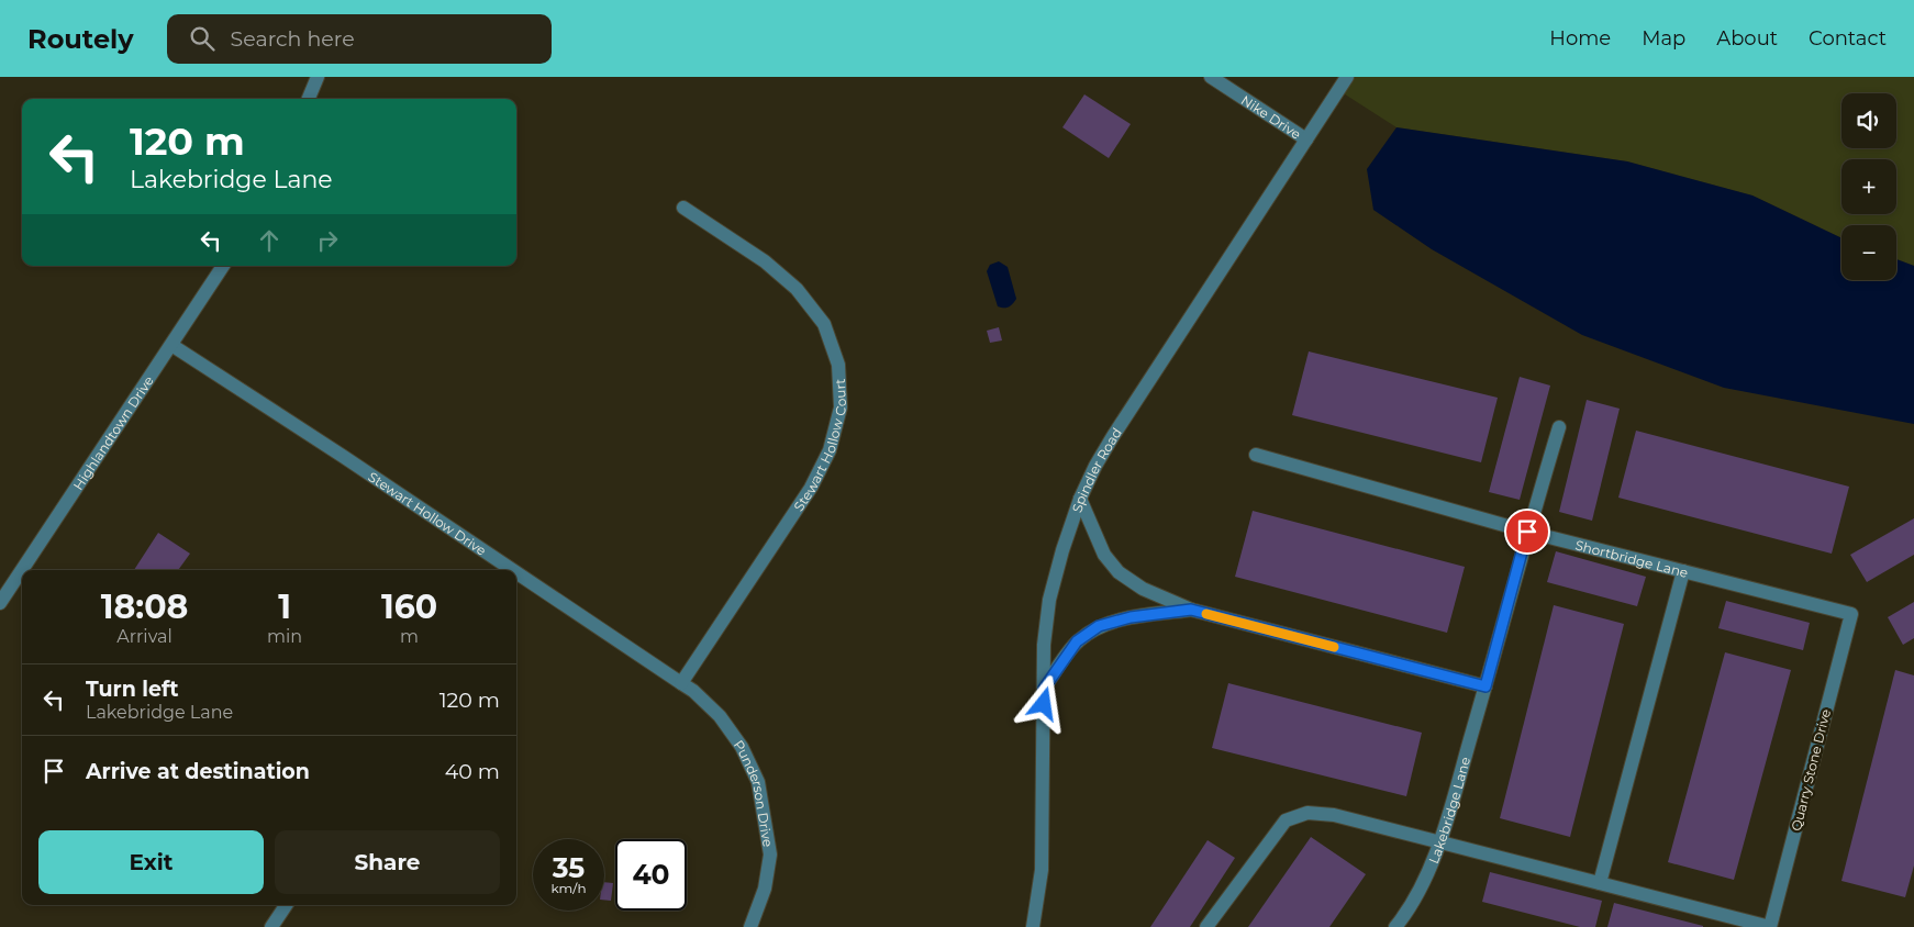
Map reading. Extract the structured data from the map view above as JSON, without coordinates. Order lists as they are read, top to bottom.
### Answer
{
  "streets": {
    "street": [
      "Nike Drive",
      "Highlandtown Drive",
      "Stewart Hollow Court",
      "Spindler Road",
      "Stewart Hollow Drive",
      "Shortbridge Lane",
      "Quarry Stone Drive",
      "Punderson Drive",
      "Lakebridge Lane"
    ]
  },
  "crossings": [
    ["Nike Drive", "Spindler Road"],
    ["Highlandtown Drive", "Stewart Hollow Drive"],
    ["Stewart Hollow Court", "Stewart Hollow Drive"],
    ["Stewart Hollow Court", "Punderson Drive"],
    ["Stewart Hollow Drive", "Punderson Drive"],
    ["Shortbridge Lane", "Quarry Stone Drive"],
    ["Shortbridge Lane", "Lakebridge Lane"]
  ],
  "page": {
    "header": "Routely",
    "search": "Search here",
    "nav": [
      "Home",
      "Map",
      "About",
      "Contact"
    ],
    "map_buttons": ["+", "−"],
    "turn": ["120 m", "Lakebridge Lane"],
    "eta": [
      "18:08",
      "Arrival",
      "1",
      "min",
      "160",
      "m"
    ],
    "list": [
      {
        "name": "Turn left",
        "note": "Lakebridge Lane",
        "value": "120 m"
      },
      {
        "name": "Arrive at destination",
        "value": "40 m"
      }
    ],
    "buttons": ["Exit", "Share"],
    "speed": "35 km/h",
    "limit": "40"
  }
}
